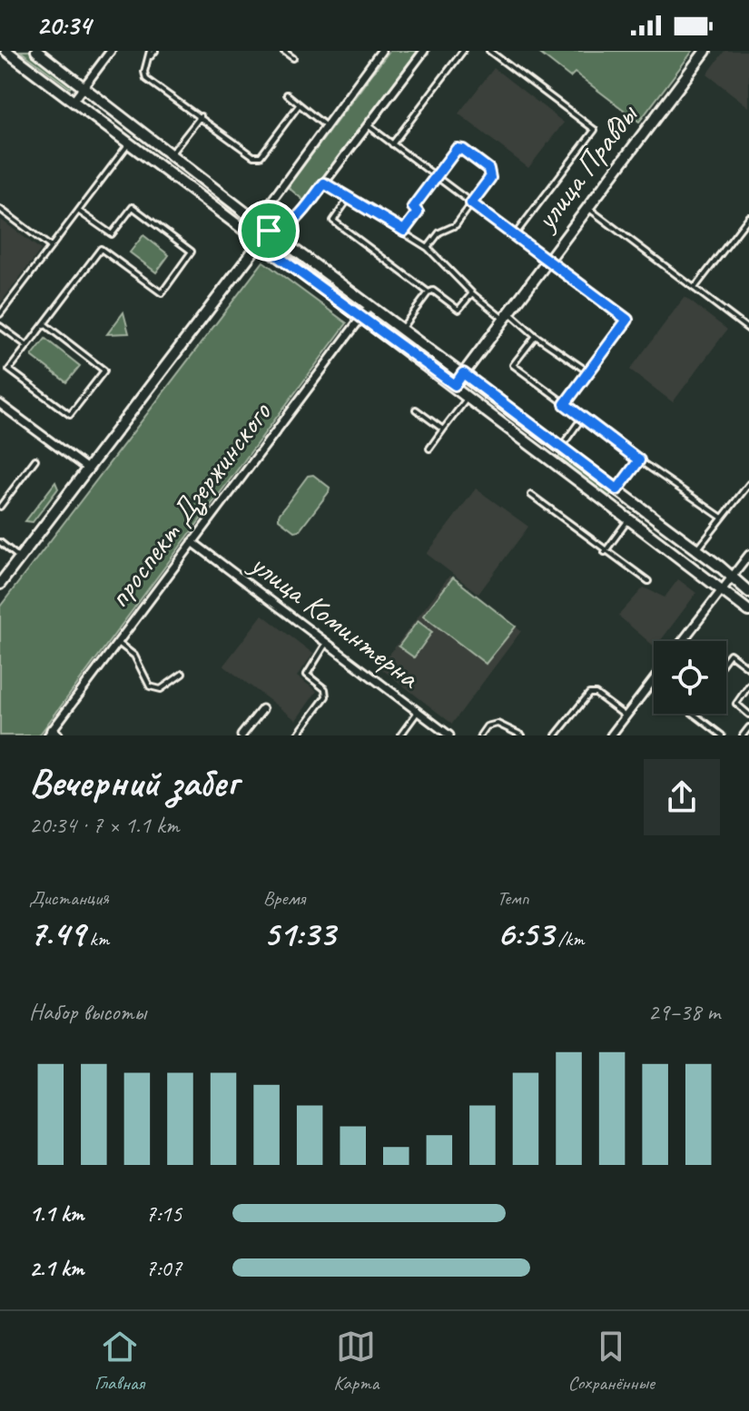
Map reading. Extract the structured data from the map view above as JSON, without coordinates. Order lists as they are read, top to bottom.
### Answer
{
  "streets": {
    "main road": ["улица Правды"],
    "street": ["проспект Дзержинского", "улица Коминтерна"]
  },
  "crossings": [
    ["проспект Дзержинского", "улица Коминтерна"]
  ],
  "page": {
    "status": "20:34",
    "heading": ["Вечерний забег", "20:34 · 7 × 1.1 km"],
    "stats": [
      ["Дистанция", "7.49 km"],
      ["Время", "51:33"],
      ["Темп", "6:53 /km"]
    ],
    "chart": ["Набор высоты", "29–38 m"],
    "list": [
      {
        "name": "1.1 km",
        "note": "7:15"
      },
      {
        "name": "2.1 km",
        "note": "7:07"
      }
    ],
    "tabs": ["Главная", "Карта", "Сохранённые"]
  }
}
